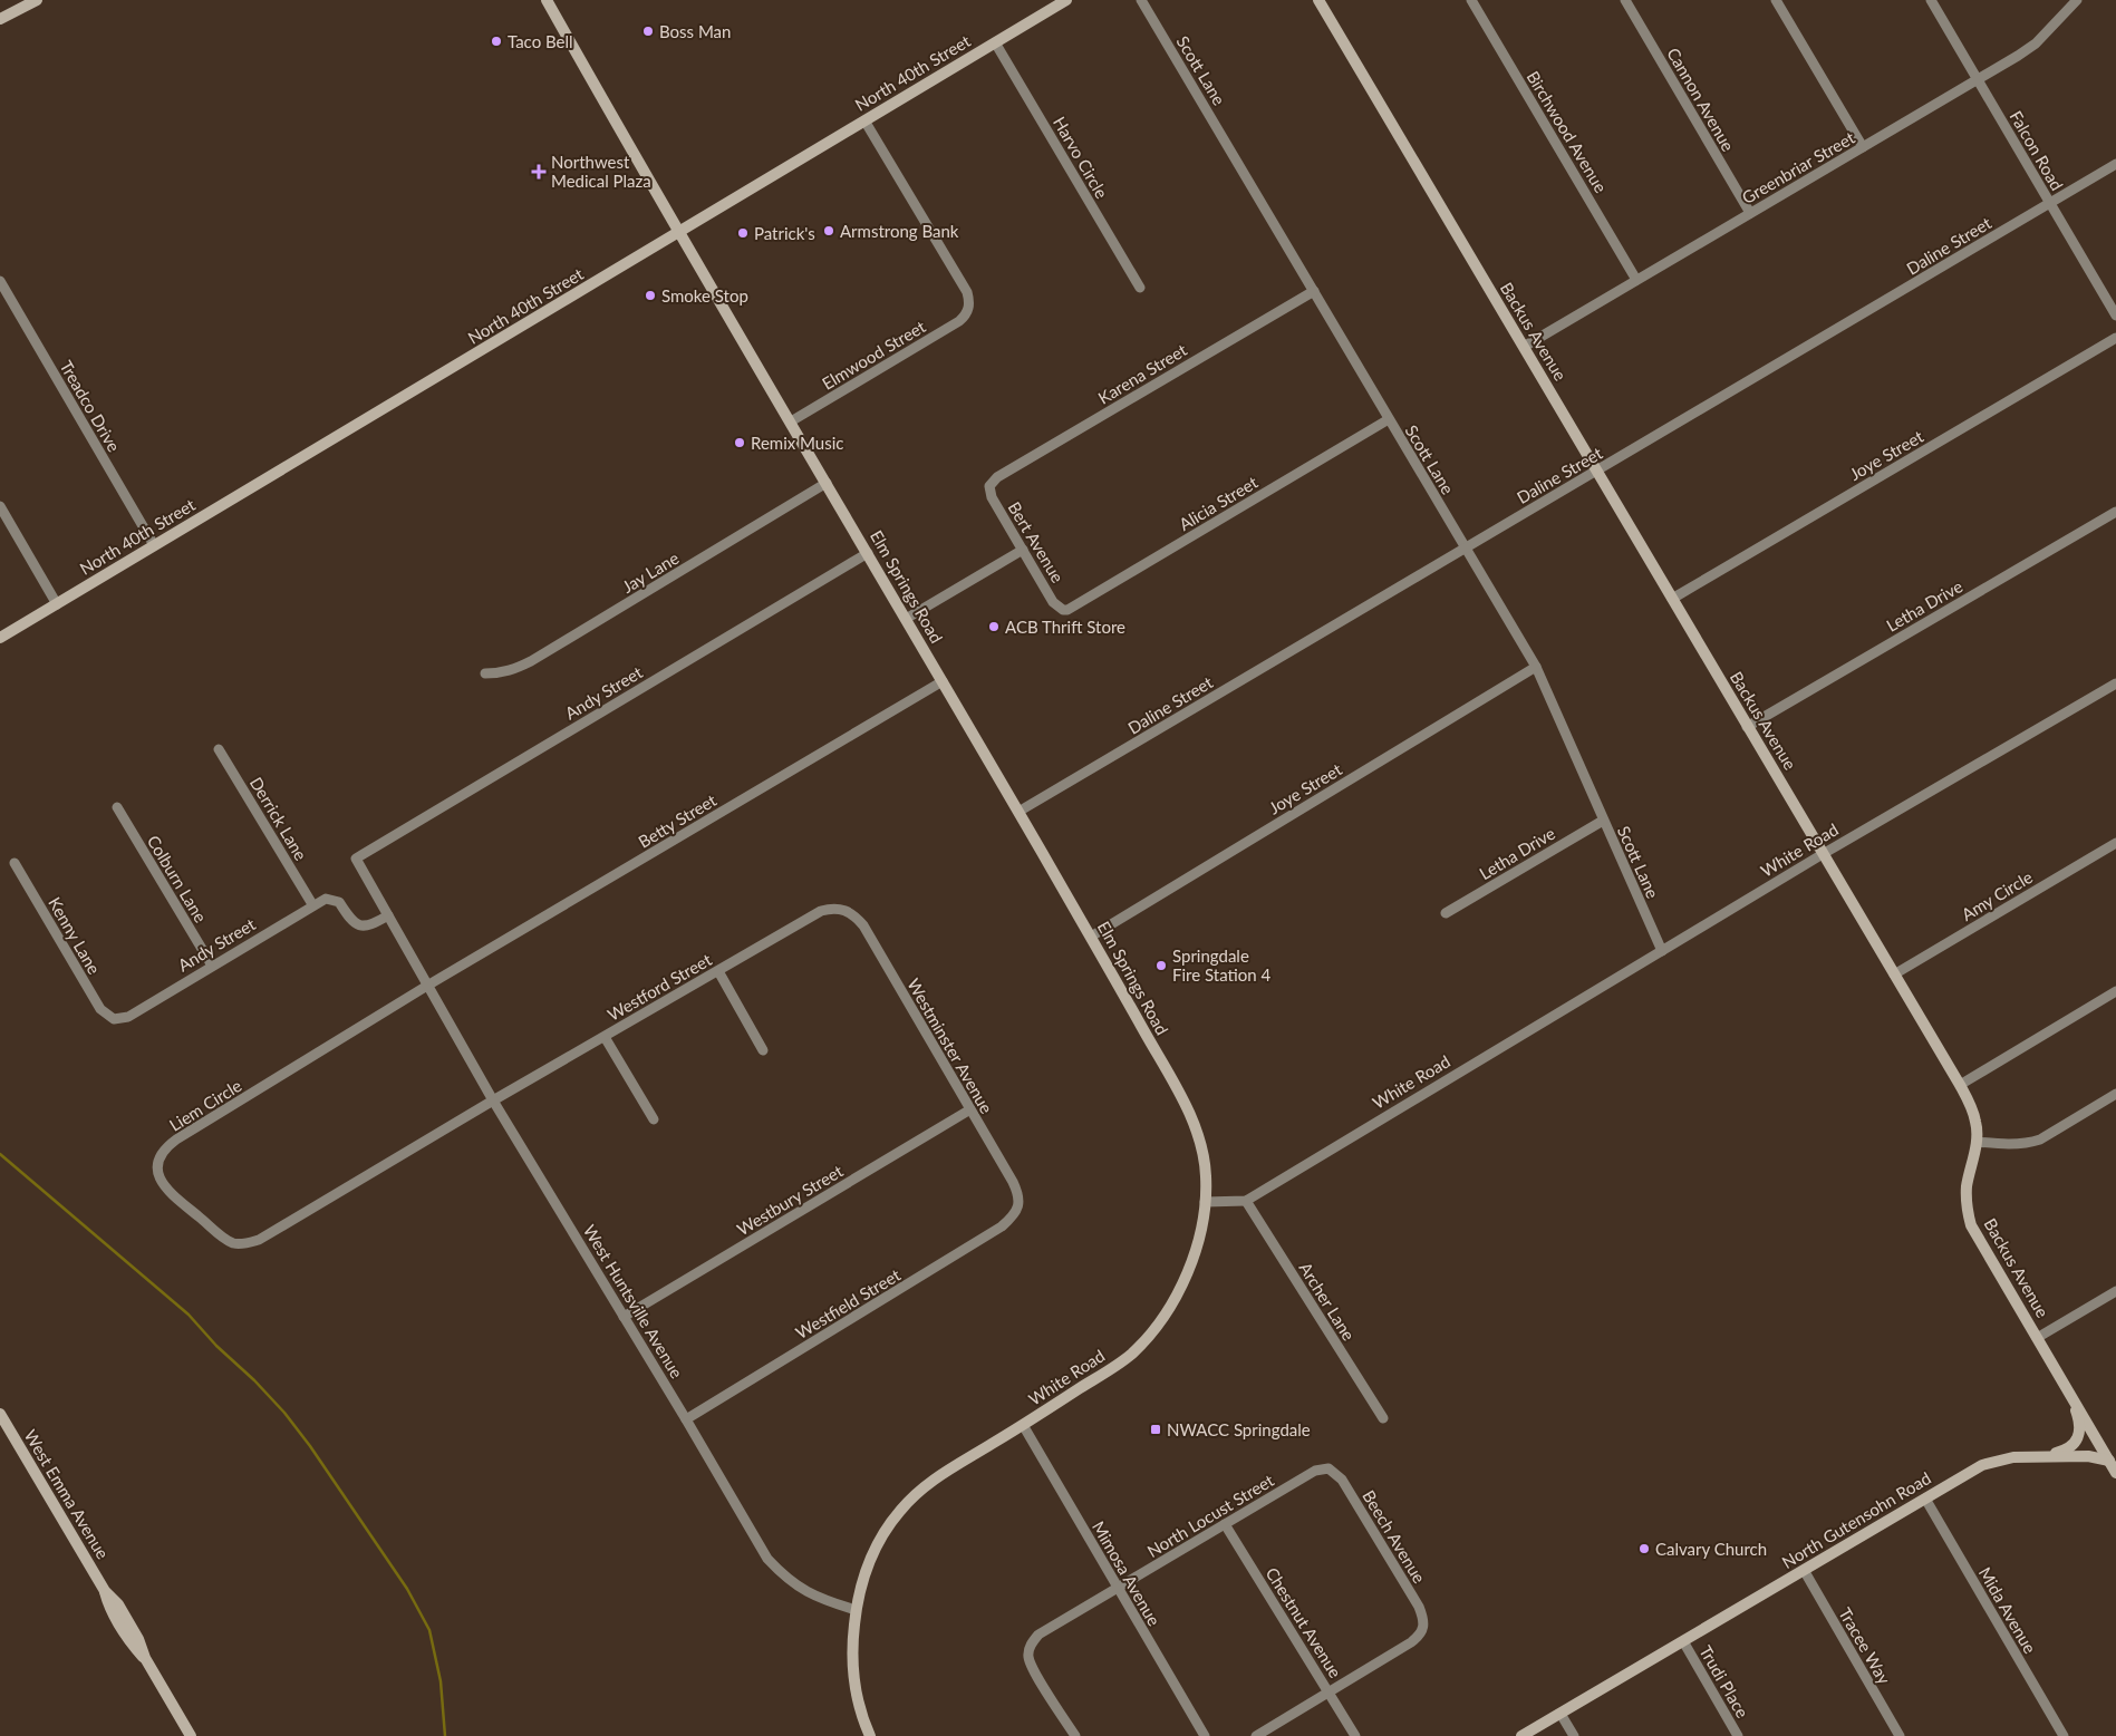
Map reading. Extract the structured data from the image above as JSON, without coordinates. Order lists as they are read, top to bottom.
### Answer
{
  "streets": {
    "street": [
      "Scott Lane",
      "North 40th Street",
      "Cannon Avenue",
      "Birchwood Avenue",
      "Falcon Road",
      "Harvo Circle",
      "Greenbriar Street",
      "Daline Street",
      "Backus Avenue",
      "Elmwood Street",
      "Karena Street",
      "Treadco Drive",
      "Joye Street",
      "Alicia Street",
      "Bert Avenue",
      "Jay Lane",
      "Elm Springs Road",
      "Letha Drive",
      "Andy Street",
      "Derrick Lane",
      "Betty Street",
      "White Road",
      "Colburn Lane",
      "Amy Circle",
      "Kenny Lane",
      "Westford Street",
      "Westminster Avenue",
      "Liem Circle",
      "Westbury Street",
      "West Huntsville Avenue",
      "Archer Lane",
      "Westfield Street",
      "West Emma Avenue",
      "North Locust Street",
      "North Gutensohn Road",
      "Beech Avenue",
      "Mimosa Avenue",
      "Mida Avenue",
      "Chestnut Avenue",
      "Tracee Way",
      "Trudi Place"
    ]
  },
  "crossings": [
    ["Scott Lane", "Daline Street"],
    ["Scott Lane", "Karena Street"],
    ["Scott Lane", "Joye Street"],
    ["Scott Lane", "Alicia Street"],
    ["Scott Lane", "Letha Drive"],
    ["Scott Lane", "White Road"],
    ["North 40th Street", "Harvo Circle"],
    ["North 40th Street", "Elmwood Street"],
    ["North 40th Street", "Treadco Drive"],
    ["North 40th Street", "Elm Springs Road"],
    ["Cannon Avenue", "Greenbriar Street"],
    ["Birchwood Avenue", "Greenbriar Street"],
    ["Falcon Road", "Greenbriar Street"],
    ["Falcon Road", "Daline Street"],
    ["Greenbriar Street", "Backus Avenue"],
    ["Daline Street", "Backus Avenue"],
    ["Daline Street", "Elm Springs Road"],
    ["Backus Avenue", "Joye Street"],
    ["Backus Avenue", "Letha Drive"],
    ["Backus Avenue", "White Road"],
    ["Backus Avenue", "Amy Circle"],
    ["Backus Avenue", "North Gutensohn Road"],
    ["Elmwood Street", "Elm Springs Road"],
    ["Karena Street", "Bert Avenue"],
    ["Joye Street", "Elm Springs Road"],
    ["Alicia Street", "Bert Avenue"],
    ["Jay Lane", "Elm Springs Road"],
    ["Elm Springs Road", "Andy Street"],
    ["Elm Springs Road", "Betty Street"],
    ["Elm Springs Road", "White Road"],
    ["Andy Street", "Derrick Lane"],
    ["Andy Street", "Colburn Lane"],
    ["Andy Street", "Kenny Lane"],
    ["Andy Street", "West Huntsville Avenue"],
    ["Betty Street", "Liem Circle"],
    ["Betty Street", "West Huntsville Avenue"],
    ["White Road", "West Huntsville Avenue"],
    ["White Road", "Archer Lane"],
    ["White Road", "Mimosa Avenue"],
    ["Westford Street", "Westminster Avenue"],
    ["Westford Street", "Liem Circle"],
    ["Westford Street", "West Huntsville Avenue"],
    ["Westminster Avenue", "Westbury Street"],
    ["Westminster Avenue", "Westfield Street"],
    ["Liem Circle", "West Huntsville Avenue"],
    ["Westbury Street", "West Huntsville Avenue"],
    ["West Huntsville Avenue", "Westfield Street"],
    ["North Locust Street", "Beech Avenue"],
    ["North Locust Street", "Mimosa Avenue"],
    ["North Locust Street", "Chestnut Avenue"],
    ["North Gutensohn Road", "Mida Avenue"],
    ["North Gutensohn Road", "Tracee Way"],
    ["North Gutensohn Road", "Trudi Place"],
    ["Beech Avenue", "Chestnut Avenue"]
  ],
  "places": {
    "other": [
      "Boss Man",
      "Taco Bell",
      "Armstrong Bank",
      "Patrick's",
      "Smoke Stop",
      "Remix Music",
      "ACB Thrift Store",
      "Springdale Fire Station 4",
      "Calvary Church"
    ],
    "health": ["Northwest Medical Plaza"],
    "transit": ["NWACC Springdale"]
  }
}
